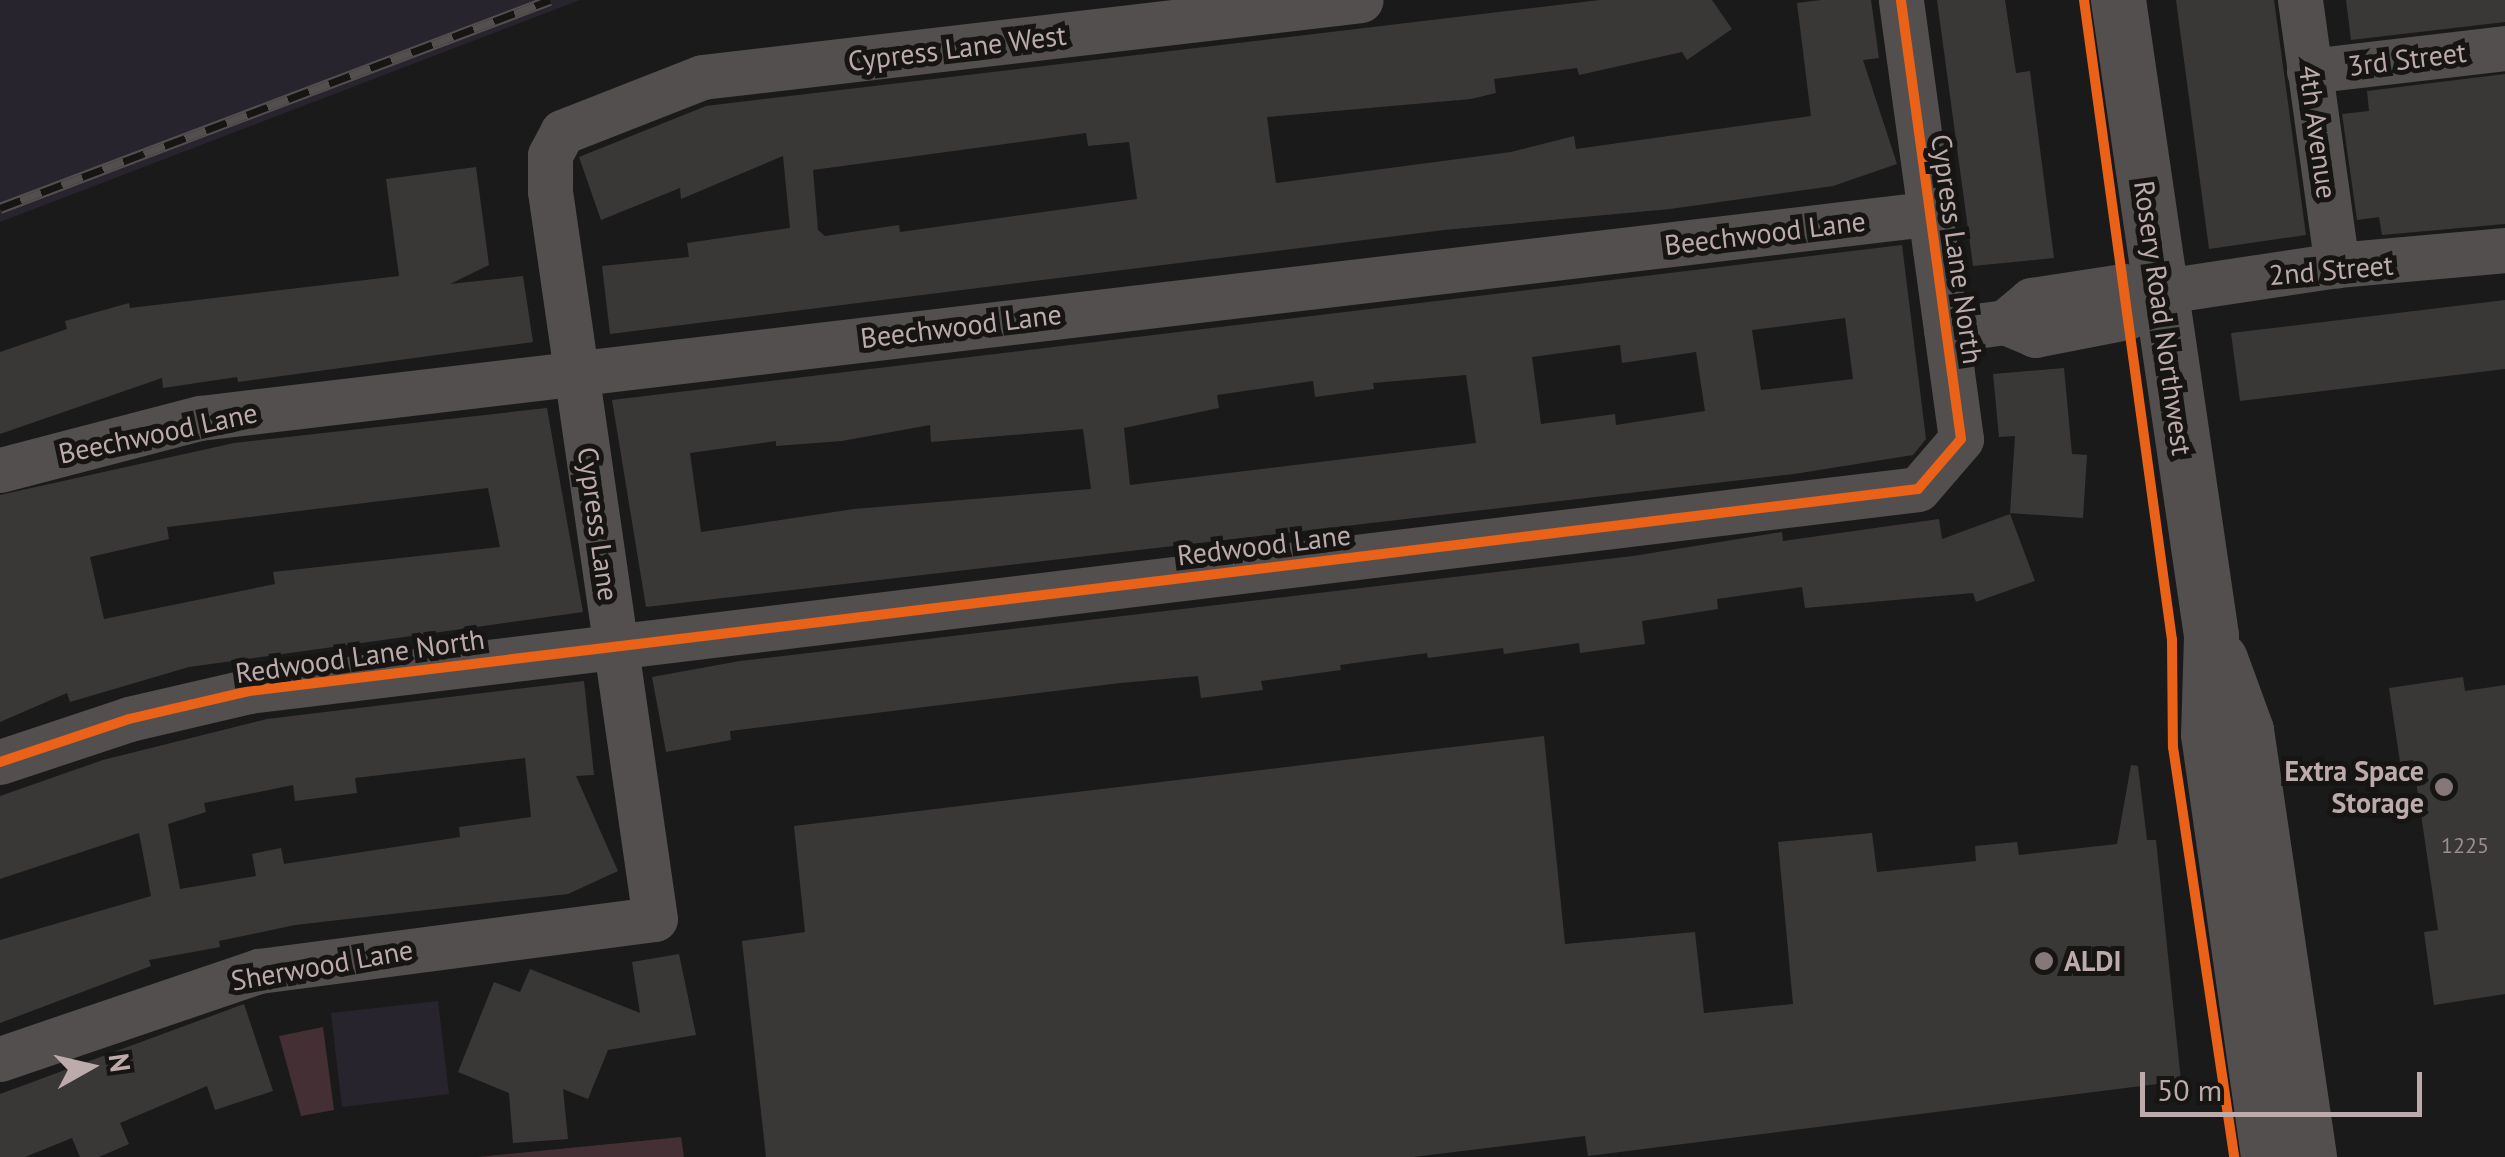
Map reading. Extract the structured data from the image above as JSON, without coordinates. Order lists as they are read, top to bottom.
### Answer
{
  "streets": {
    "street": [
      "Cypress Lane West",
      "3rd Street",
      "4th Avenue",
      "Beechwood Lane",
      "Cypress Lane North",
      "2nd Street",
      "Rosery Road Northwest",
      "Cypress Lane",
      "Redwood Lane",
      "Redwood Lane North",
      "Sherwood Lane"
    ]
  },
  "crossings": [
    ["Cypress Lane West", "Cypress Lane"],
    ["3rd Street", "4th Avenue"],
    ["4th Avenue", "2nd Street"],
    ["Beechwood Lane", "Cypress Lane North"],
    ["Beechwood Lane", "Cypress Lane"],
    ["Cypress Lane North", "2nd Street"],
    ["Cypress Lane North", "Redwood Lane"],
    ["2nd Street", "Rosery Road Northwest"],
    ["Cypress Lane", "Redwood Lane"],
    ["Cypress Lane", "Redwood Lane North"],
    ["Cypress Lane", "Sherwood Lane"],
    ["Redwood Lane", "Redwood Lane North"]
  ],
  "places": ["Extra Space Storage", "ALDI"],
  "house_numbers": ["1225"],
  "scale_bar": "50 m",
  "north": "right"
}
